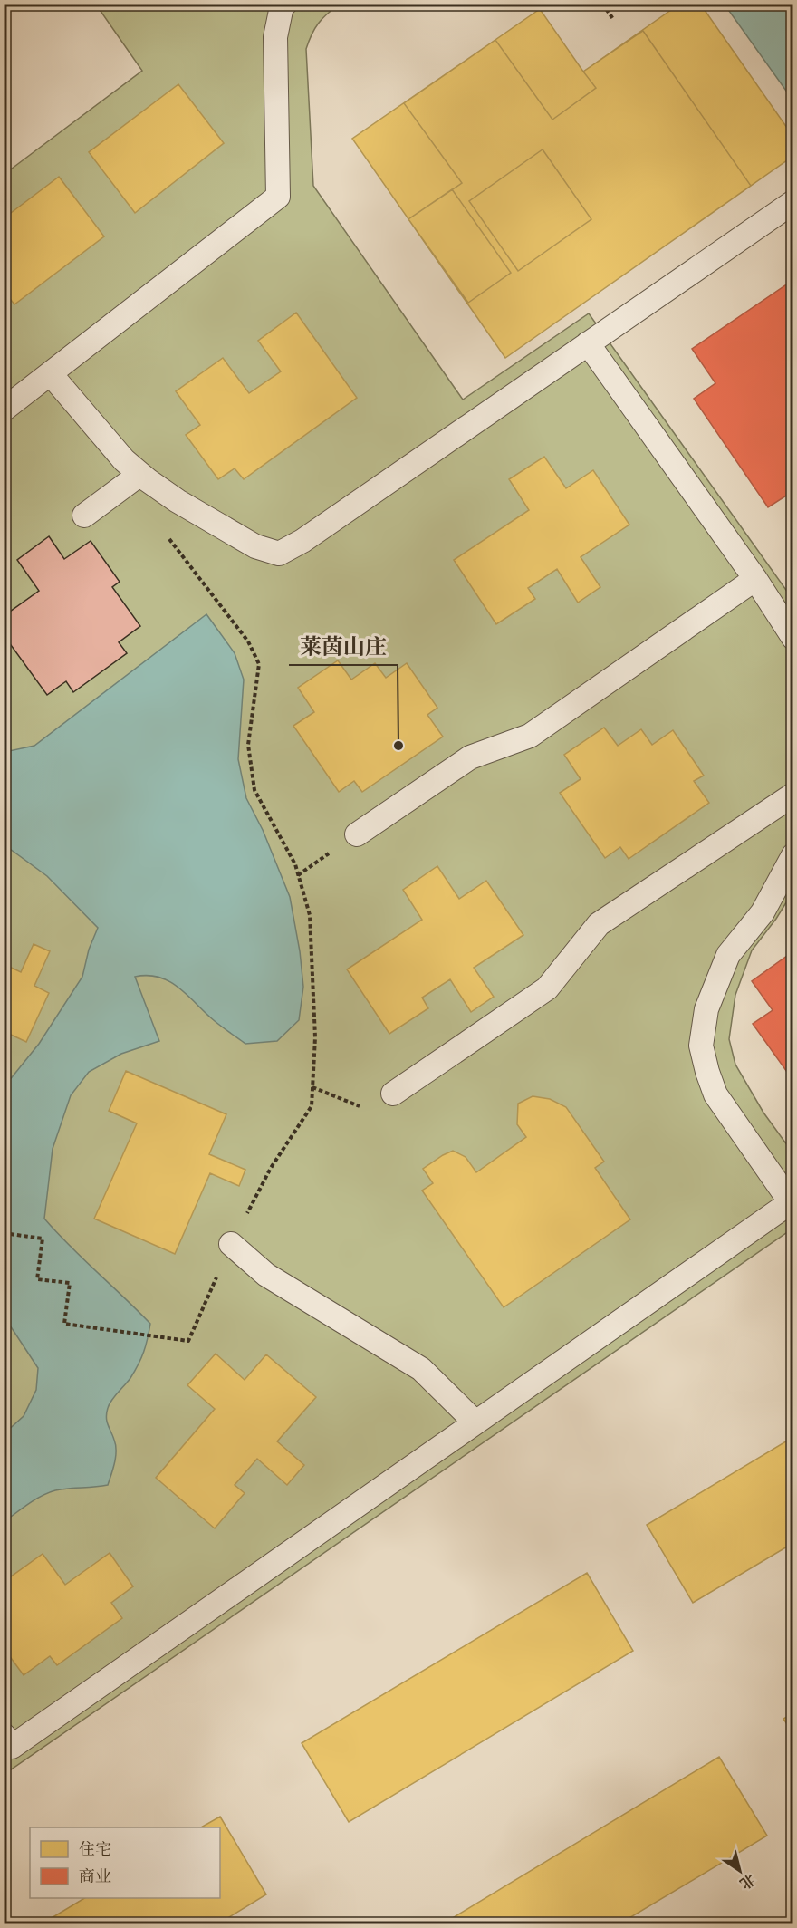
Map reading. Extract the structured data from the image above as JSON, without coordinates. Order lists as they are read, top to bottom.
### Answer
{
  "places": ["莱茵山庄"],
  "legend": ["住宅", "商业"],
  "north": "bottom right"
}
